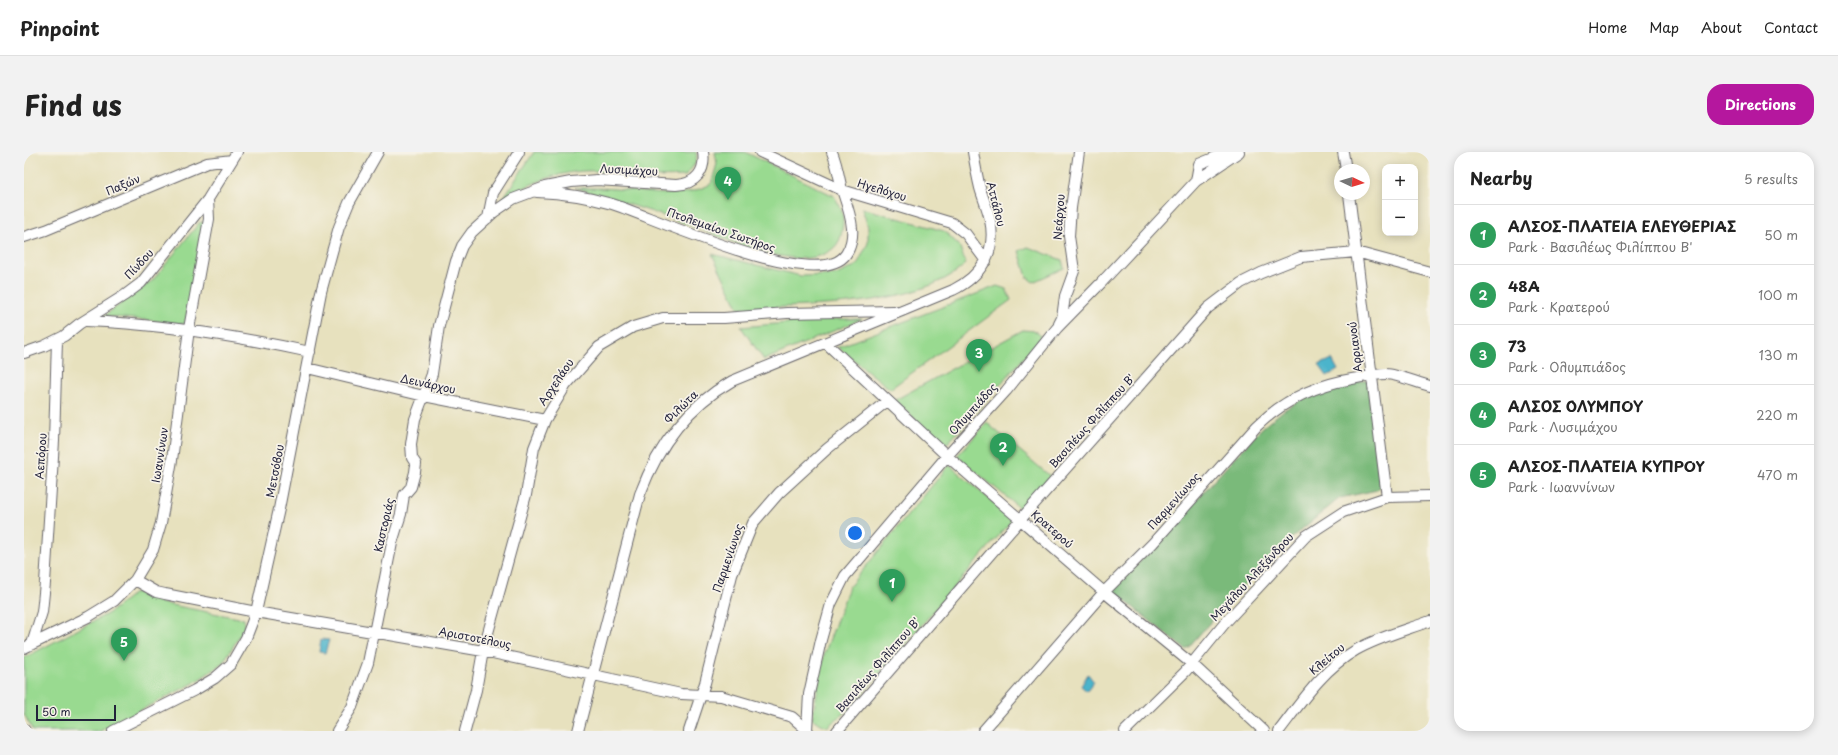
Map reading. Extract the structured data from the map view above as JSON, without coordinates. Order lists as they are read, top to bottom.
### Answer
{
  "streets": {
    "street": [
      "Λυσιμάχου",
      "Παξών",
      "Ηγελόχου",
      "Αττάλου",
      "Νεάρχου",
      "Πτολεμαίου Σωτήρος",
      "Πίνδου",
      "Αρριανού",
      "Αρχελάου",
      "Δεινάρχου",
      "Φιλώτα",
      "Ολυμπιάδος",
      "Βασιλέως Φιλίππου Β'",
      "Ιωαννίνων",
      "Αεπόρου",
      "Μετσόβου",
      "Παρμενίωνος",
      "Καστοριάς",
      "Κρατερού",
      "Μεγάλου Αλεξάνδρου",
      "Αριστοτέλους",
      "Κλείτου"
    ]
  },
  "crossings": [
    ["Λυσιμάχου", "Πτολεμαίου Σωτήρος"],
    ["Λυσιμάχου", "Καστοριάς"],
    ["Παξών", "Πίνδου"],
    ["Ηγελόχου", "Αττάλου"],
    ["Ηγελόχου", "Πτολεμαίου Σωτήρος"],
    ["Ηγελόχου", "Φιλώτα"],
    ["Αττάλου", "Φιλώτα"],
    ["Νεάρχου", "Ολυμπιάδος"],
    ["Πτολεμαίου Σωτήρος", "Καστοριάς"],
    ["Πίνδου", "Ιωαννίνων"],
    ["Πίνδου", "Αεπόρου"],
    ["Αρριανού", "Βασιλέως Φιλίππου Β'"],
    ["Αρριανού", "Παρμενίωνος"],
    ["Αρριανού", "Μεγάλου Αλεξάνδρου"],
    ["Αρχελάου", "Δεινάρχου"],
    ["Αρχελάου", "Φιλώτα"],
    ["Αρχελάου", "Αριστοτέλους"],
    ["Δεινάρχου", "Μετσόβου"],
    ["Δεινάρχου", "Καστοριάς"],
    ["Φιλώτα", "Κρατερού"],
    ["Φιλώτα", "Αριστοτέλους"],
    ["Ολυμπιάδος", "Κρατερού"],
    ["Ολυμπιάδος", "Αριστοτέλους"],
    ["Βασιλέως Φιλίππου Β'", "Κρατερού"],
    ["Ιωαννίνων", "Αεπόρου"],
    ["Ιωαννίνων", "Αριστοτέλους"],
    ["Μετσόβου", "Αριστοτέλους"],
    ["Παρμενίωνος", "Κρατερού"],
    ["Παρμενίωνος", "Αριστοτέλους"],
    ["Καστοριάς", "Αριστοτέλους"],
    ["Κρατερού", "Μεγάλου Αλεξάνδρου"]
  ],
  "scale_bar": "50 m",
  "north": "right",
  "page": {
    "header": "Pinpoint",
    "nav": [
      "Home",
      "Map",
      "About",
      "Contact"
    ],
    "title": "Find us",
    "buttons": "Directions",
    "heading": ["Nearby", "5 results"],
    "map_buttons": ["+", "−"],
    "pins": [
      "4",
      "3",
      "2",
      "1",
      "5"
    ],
    "list": [
      {
        "mark": "1",
        "name": "ΑΛΣΟΣ-ΠΛΑΤΕΙΑ ΕΛΕΥΘΕΡΙΑΣ",
        "note": "Park · Βασιλέως Φιλίππου Β'",
        "value": "50 m"
      },
      {
        "mark": "2",
        "name": "48Α",
        "note": "Park · Κρατερού",
        "value": "100 m"
      },
      {
        "mark": "3",
        "name": "73",
        "note": "Park · Ολυμπιάδος",
        "value": "130 m"
      },
      {
        "mark": "4",
        "name": "ΑΛΣΟΣ ΟΛΥΜΠΟΥ",
        "note": "Park · Λυσιμάχου",
        "value": "220 m"
      },
      {
        "mark": "5",
        "name": "ΑΛΣΟΣ-ΠΛΑΤΕΙΑ ΚΥΠΡΟΥ",
        "note": "Park · Ιωαννίνων",
        "value": "470 m"
      }
    ],
    "scale": "50 m"
  }
}
